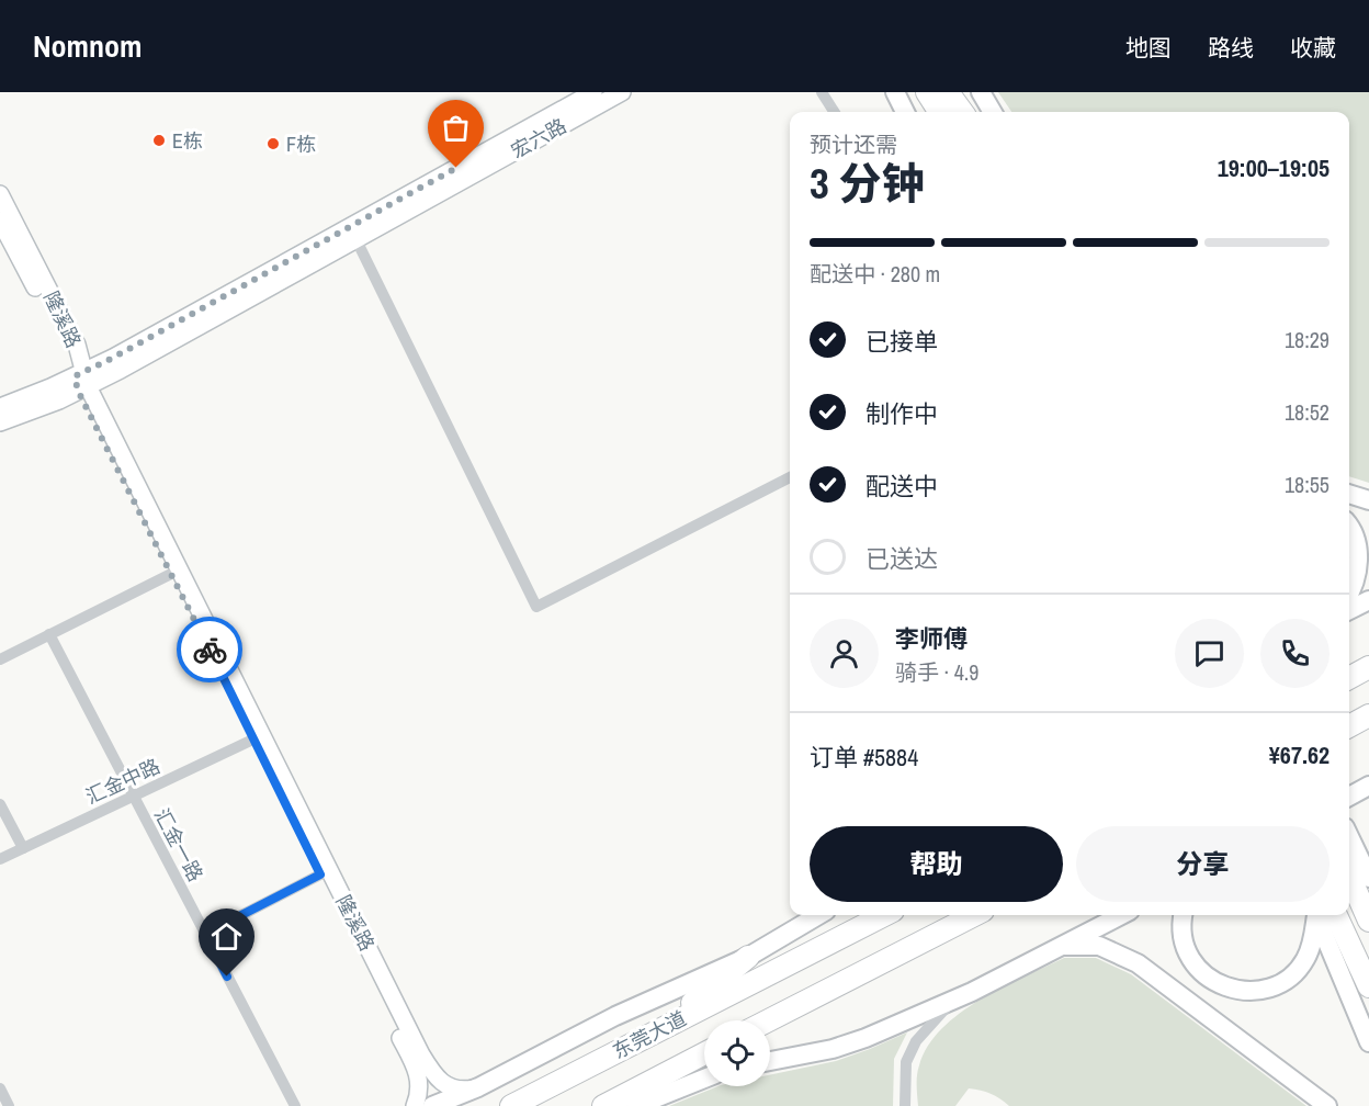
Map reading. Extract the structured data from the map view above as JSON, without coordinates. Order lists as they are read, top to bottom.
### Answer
{
  "streets": {
    "highway": ["东莞大道"],
    "street": [
      "宏六路",
      "隆溪路",
      "汇金中路",
      "汇金一路"
    ]
  },
  "crossings": [
    ["宏六路", "隆溪路"],
    ["隆溪路", "汇金中路"],
    ["汇金中路", "汇金一路"]
  ],
  "places": ["E栋", "F栋"],
  "page": {
    "header": "Nomnom",
    "nav": ["地图", "路线", "收藏"],
    "heading": ["3 分钟", "预计还需", "19:00–19:05"],
    "panel": [
      "李师傅",
      "骑手 · 4.9",
      "订单 #5884",
      "¥67.62"
    ],
    "bar": "配送中 · 280 m",
    "list": [
      ["已接单", "18:29"],
      ["制作中", "18:52"],
      ["配送中", "18:55"],
      "已送达"
    ],
    "buttons": ["帮助", "分享"]
  }
}
